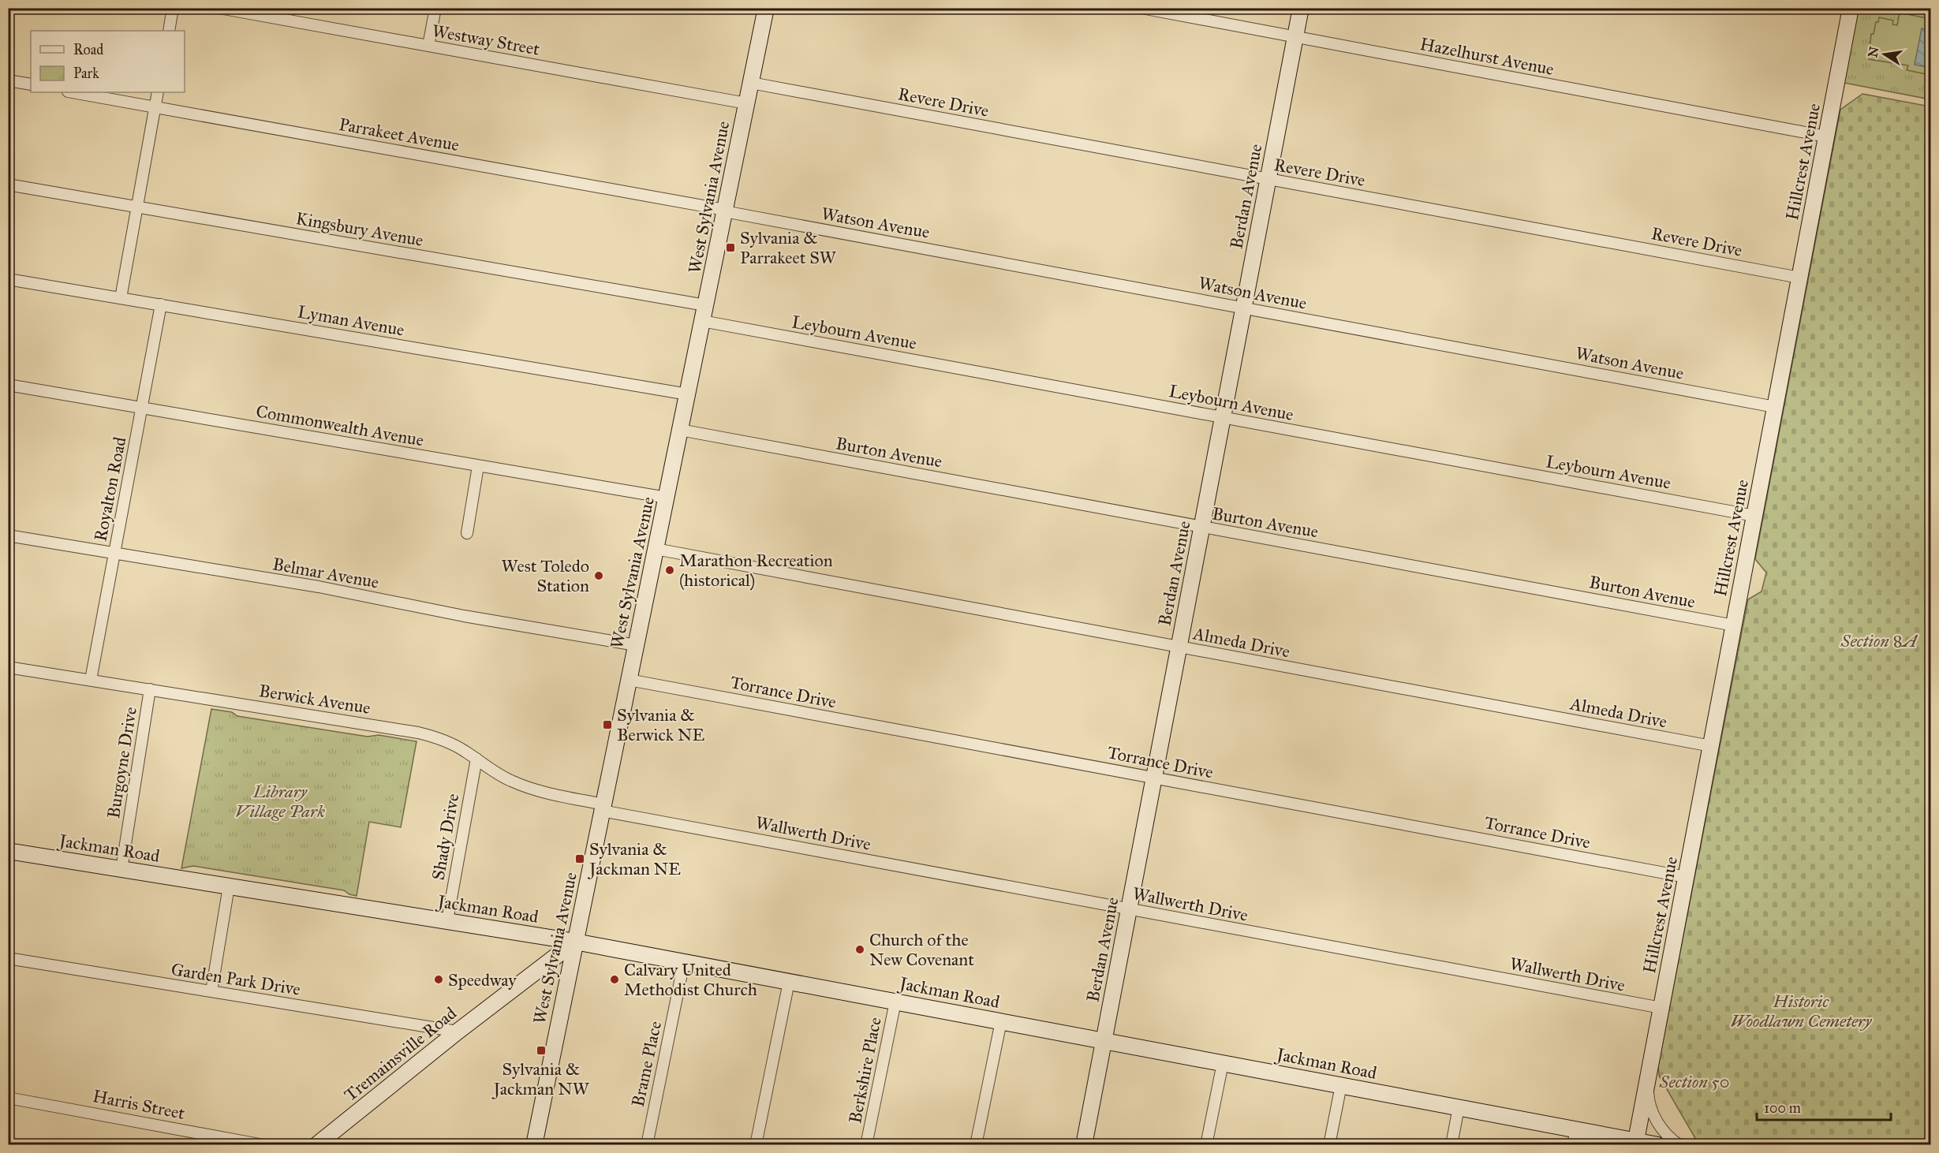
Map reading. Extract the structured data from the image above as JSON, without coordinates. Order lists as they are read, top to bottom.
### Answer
{
  "streets": {
    "street": [
      "Westway Street",
      "Hazelhurst Avenue",
      "Revere Drive",
      "Parrakeet Avenue",
      "Hillcrest Avenue",
      "Berdan Avenue",
      "West Sylvania Avenue",
      "Watson Avenue",
      "Kingsbury Avenue",
      "Lyman Avenue",
      "Leybourn Avenue",
      "Commonwealth Avenue",
      "Burton Avenue",
      "Royalton Road",
      "Belmar Avenue",
      "Almeda Drive",
      "Torrance Drive",
      "Berwick Avenue",
      "Burgoyne Drive",
      "Wallwerth Drive",
      "Shady Drive",
      "Jackman Road",
      "Garden Park Drive",
      "Tremainsville Road",
      "Brame Place",
      "Berkshire Place",
      "Harris Street"
    ]
  },
  "crossings": [
    ["Westway Street", "West Sylvania Avenue"],
    ["Hazelhurst Avenue", "Hillcrest Avenue"],
    ["Hazelhurst Avenue", "Berdan Avenue"],
    ["Revere Drive", "Hillcrest Avenue"],
    ["Revere Drive", "Berdan Avenue"],
    ["Revere Drive", "West Sylvania Avenue"],
    ["Parrakeet Avenue", "West Sylvania Avenue"],
    ["Parrakeet Avenue", "Watson Avenue"],
    ["Hillcrest Avenue", "Watson Avenue"],
    ["Hillcrest Avenue", "Leybourn Avenue"],
    ["Hillcrest Avenue", "Burton Avenue"],
    ["Hillcrest Avenue", "Almeda Drive"],
    ["Hillcrest Avenue", "Torrance Drive"],
    ["Hillcrest Avenue", "Wallwerth Drive"],
    ["Hillcrest Avenue", "Jackman Road"],
    ["Berdan Avenue", "Watson Avenue"],
    ["Berdan Avenue", "Leybourn Avenue"],
    ["Berdan Avenue", "Burton Avenue"],
    ["Berdan Avenue", "Almeda Drive"],
    ["Berdan Avenue", "Torrance Drive"],
    ["Berdan Avenue", "Wallwerth Drive"],
    ["Berdan Avenue", "Jackman Road"],
    ["West Sylvania Avenue", "Watson Avenue"],
    ["West Sylvania Avenue", "Kingsbury Avenue"],
    ["West Sylvania Avenue", "Lyman Avenue"],
    ["West Sylvania Avenue", "Leybourn Avenue"],
    ["West Sylvania Avenue", "Commonwealth Avenue"],
    ["West Sylvania Avenue", "Burton Avenue"],
    ["West Sylvania Avenue", "Belmar Avenue"],
    ["West Sylvania Avenue", "Almeda Drive"],
    ["West Sylvania Avenue", "Torrance Drive"],
    ["West Sylvania Avenue", "Berwick Avenue"],
    ["West Sylvania Avenue", "Wallwerth Drive"],
    ["West Sylvania Avenue", "Jackman Road"],
    ["West Sylvania Avenue", "Tremainsville Road"],
    ["Lyman Avenue", "Royalton Road"],
    ["Commonwealth Avenue", "Royalton Road"],
    ["Royalton Road", "Belmar Avenue"],
    ["Royalton Road", "Berwick Avenue"],
    ["Berwick Avenue", "Burgoyne Drive"],
    ["Berwick Avenue", "Wallwerth Drive"],
    ["Berwick Avenue", "Shady Drive"],
    ["Burgoyne Drive", "Jackman Road"],
    ["Shady Drive", "Jackman Road"],
    ["Jackman Road", "Tremainsville Road"],
    ["Jackman Road", "Brame Place"],
    ["Jackman Road", "Berkshire Place"],
    ["Garden Park Drive", "Tremainsville Road"]
  ],
  "parks": [
    "Section 8A",
    "Library Village Park",
    "Historic Woodlawn Cemetery",
    "Section 50"
  ],
  "places": {
    "transit": [
      "Sylvania & Parrakeet SW",
      "Sylvania & Berwick NE",
      "Sylvania & Jackman NE",
      "Sylvania & Jackman NW"
    ],
    "other": [
      "Marathon Recreation (historical)",
      "West Toledo Station",
      "Church of the New Covenant",
      "Speedway",
      "Calvary United Methodist Church"
    ]
  },
  "legend": ["Road", "Park"],
  "scale_bar": "100 m",
  "north": "left"
}
